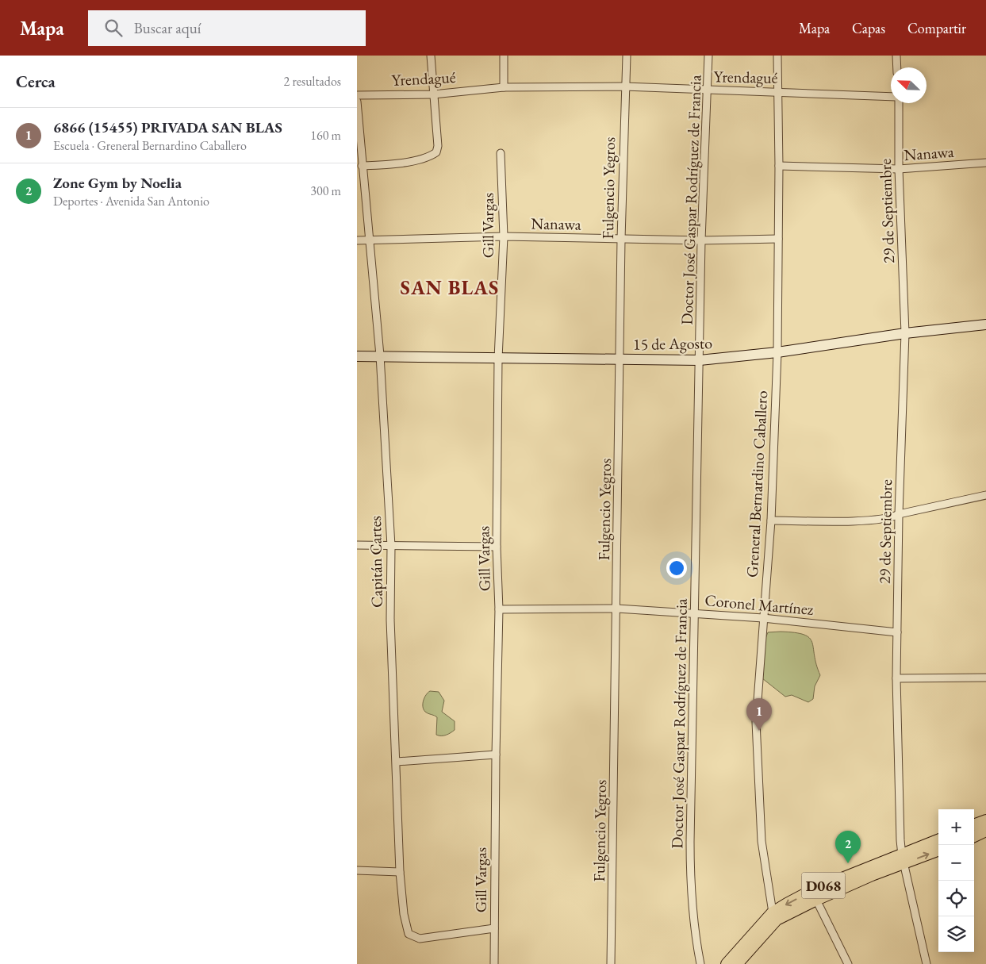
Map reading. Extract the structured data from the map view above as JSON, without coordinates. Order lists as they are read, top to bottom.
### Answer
{
  "streets": {
    "main road": ["D068"],
    "street": [
      "Yrendagué",
      "Nanawa",
      "Fulgencio Yegros",
      "Doctor José Gaspar Rodríguez de Francia",
      "29 de Septiembre",
      "Gill Vargas",
      "15 de Agosto",
      "Greneral Bernardino Caballero",
      "Capitán Cartes",
      "Coronel Martínez"
    ]
  },
  "crossings": [
    ["Yrendagué", "Fulgencio Yegros"],
    ["Yrendagué", "Doctor José Gaspar Rodríguez de Francia"],
    ["Yrendagué", "Greneral Bernardino Caballero"],
    ["Nanawa", "Fulgencio Yegros"],
    ["Nanawa", "Doctor José Gaspar Rodríguez de Francia"],
    ["Nanawa", "29 de Septiembre"],
    ["Nanawa", "Gill Vargas"],
    ["Nanawa", "Greneral Bernardino Caballero"],
    ["Nanawa", "Capitán Cartes"],
    ["Fulgencio Yegros", "15 de Agosto"],
    ["Fulgencio Yegros", "Coronel Martínez"],
    ["Doctor José Gaspar Rodríguez de Francia", "15 de Agosto"],
    ["Doctor José Gaspar Rodríguez de Francia", "Coronel Martínez"],
    ["29 de Septiembre", "15 de Agosto"],
    ["29 de Septiembre", "Coronel Martínez"],
    ["29 de Septiembre", "D068"],
    ["Gill Vargas", "15 de Agosto"],
    ["Gill Vargas", "Capitán Cartes"],
    ["Gill Vargas", "Coronel Martínez"],
    ["15 de Agosto", "Greneral Bernardino Caballero"],
    ["15 de Agosto", "Capitán Cartes"],
    ["Greneral Bernardino Caballero", "Coronel Martínez"],
    ["Greneral Bernardino Caballero", "D068"]
  ],
  "districts": ["SAN BLAS"],
  "north": "top left",
  "page": {
    "header": "Mapa",
    "search": "Buscar aquí",
    "nav": ["Mapa", "Capas", "Compartir"],
    "heading": ["Cerca", "2 resultados"],
    "list": [
      {
        "mark": "1",
        "name": "6866 (15455) PRIVADA SAN BLAS",
        "note": "Escuela · Greneral Bernardino Caballero",
        "value": "160 m"
      },
      {
        "mark": "2",
        "name": "Zone Gym by Noelia",
        "note": "Deportes · Avenida San Antonio",
        "value": "300 m"
      }
    ],
    "pins": ["1", "2"],
    "map_buttons": ["+", "−"]
  }
}
